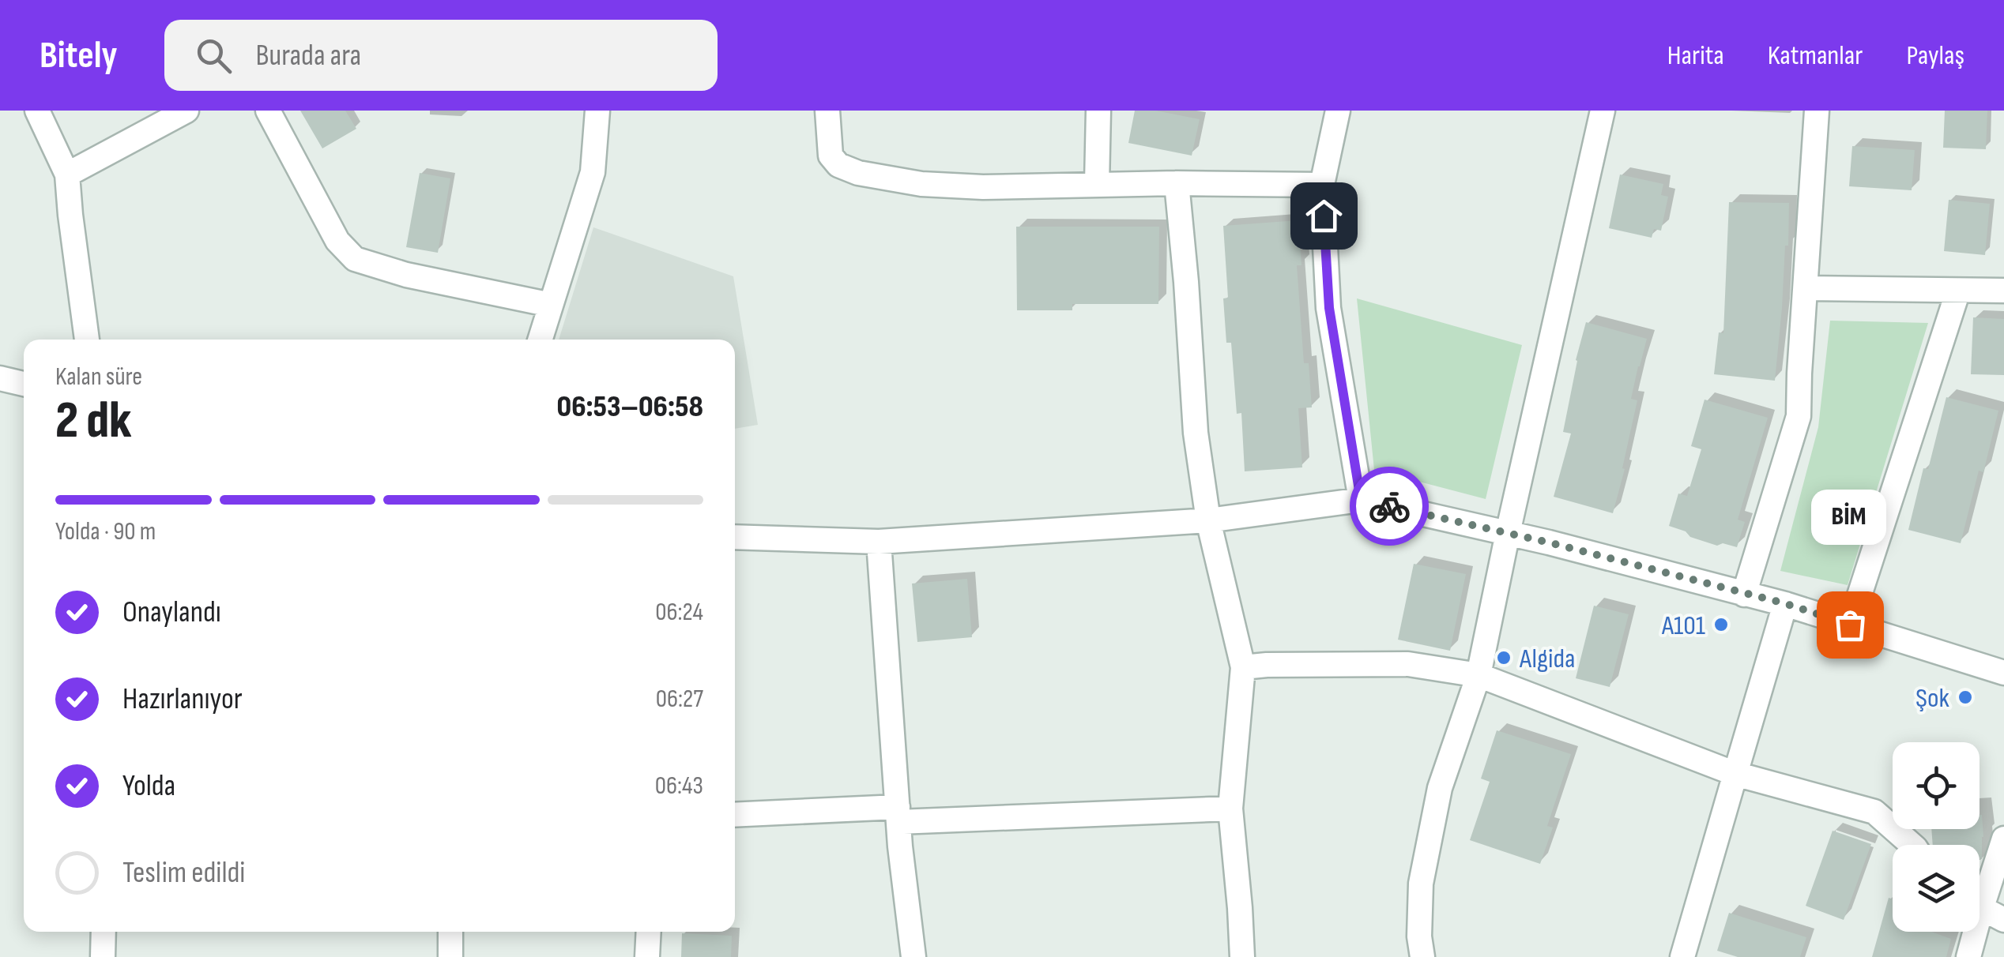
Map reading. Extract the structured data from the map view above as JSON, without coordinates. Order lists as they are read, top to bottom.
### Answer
{
  "places": [
    "A101",
    "BİM",
    "Algida",
    "Şok"
  ],
  "page": {
    "header": "Bitely",
    "search": "Burada ara",
    "nav": ["Harita", "Katmanlar", "Paylaş"],
    "heading": ["2 dk", "Kalan süre", "06:53–06:58"],
    "bar": "Yolda · 90 m",
    "bubble": "BİM",
    "list": [
      ["Onaylandı", "06:24"],
      ["Hazırlanıyor", "06:27"],
      ["Yolda", "06:43"],
      "Teslim edildi"
    ]
  }
}
